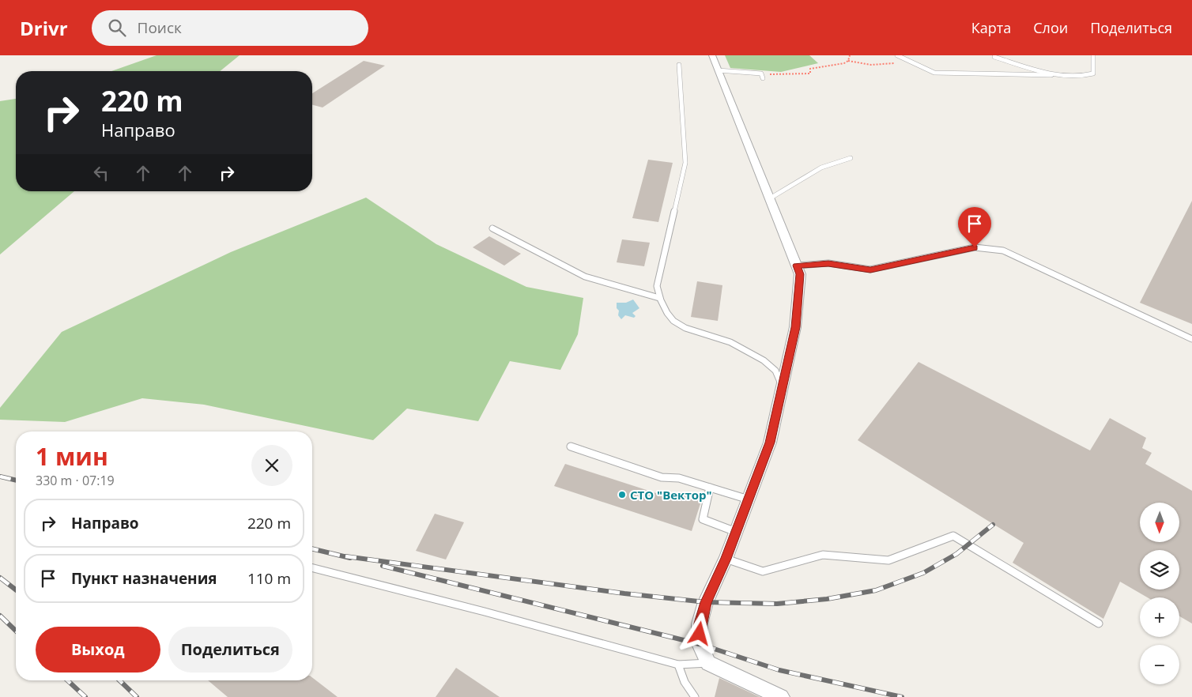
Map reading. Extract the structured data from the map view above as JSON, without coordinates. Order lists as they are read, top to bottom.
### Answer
{
  "places": ["СТО \"Вектор\""],
  "north": "bottom",
  "page": {
    "header": "Drivr",
    "search": "Поиск",
    "nav": ["Карта", "Слои", "Поделиться"],
    "turn": ["220 m", "Направо"],
    "heading": ["1 мин", "330 m · 07:19"],
    "list": [
      {
        "name": "Направо",
        "value": "220 m"
      },
      {
        "name": "Пункт назначения",
        "value": "110 m"
      }
    ],
    "map_buttons": ["+", "−"],
    "buttons": ["Выход", "Поделиться"]
  }
}
